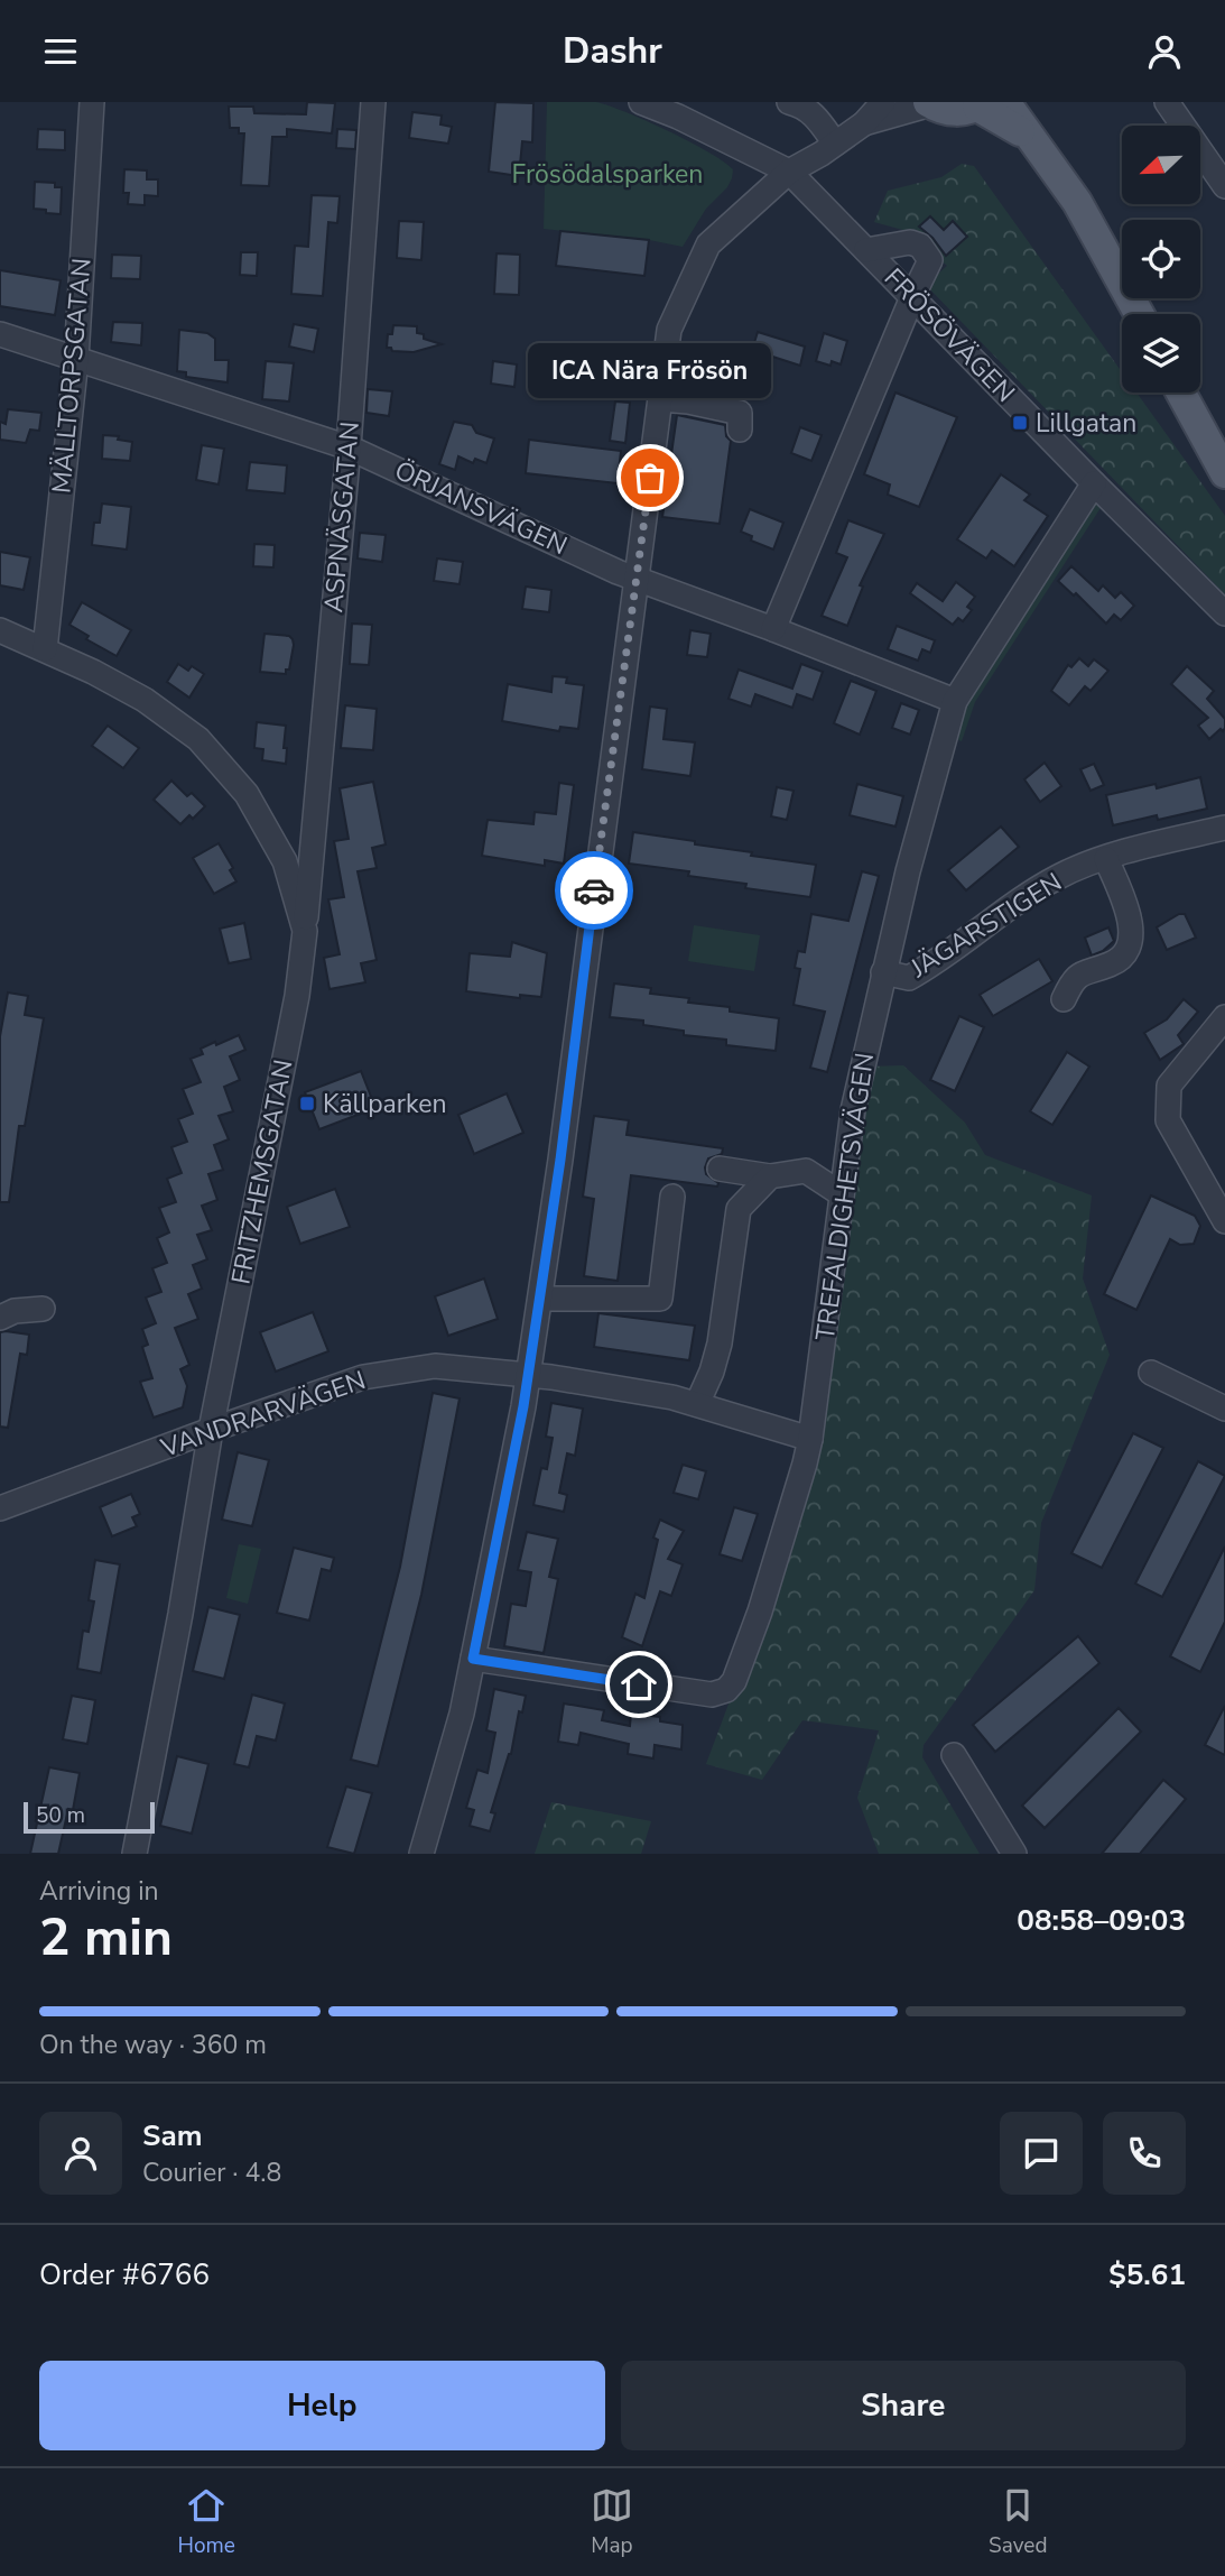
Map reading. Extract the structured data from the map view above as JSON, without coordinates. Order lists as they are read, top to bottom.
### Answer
{
  "streets": {
    "street": [
      "FRÖSÖVÄGEN",
      "MÄLLTORPSGATAN",
      "ÖRJANSVÄGEN",
      "ASPNÄSGATAN",
      "JÄGARSTIGEN",
      "FRITZHEMSGATAN",
      "TREFALDIGHETSVÄGEN",
      "VANDRARVÄGEN"
    ]
  },
  "crossings": [
    ["FRÖSÖVÄGEN", "TREFALDIGHETSVÄGEN"],
    ["MÄLLTORPSGATAN", "ÖRJANSVÄGEN"],
    ["MÄLLTORPSGATAN", "FRITZHEMSGATAN"],
    ["ÖRJANSVÄGEN", "ASPNÄSGATAN"],
    ["ÖRJANSVÄGEN", "TREFALDIGHETSVÄGEN"],
    ["ASPNÄSGATAN", "FRITZHEMSGATAN"],
    ["JÄGARSTIGEN", "TREFALDIGHETSVÄGEN"],
    ["FRITZHEMSGATAN", "VANDRARVÄGEN"],
    ["TREFALDIGHETSVÄGEN", "VANDRARVÄGEN"]
  ],
  "parks": ["Frösödalsparken"],
  "places": {
    "transit": ["Lillgatan", "Källparken"],
    "other": ["ICA Nära Frösön"]
  },
  "scale_bar": "50 m",
  "north": "bottom left",
  "page": {
    "header": "Dashr",
    "bubble": "ICA Nära Frösön",
    "scale": "50 m",
    "heading": ["2 min", "Arriving in", "08:58–09:03"],
    "panel": [
      "Sam",
      "Courier · 4.8",
      "Order #6766",
      "$5.61"
    ],
    "bar": "On the way · 360 m",
    "buttons": ["Help", "Share"],
    "tabs": ["Home", "Map", "Saved"]
  }
}
